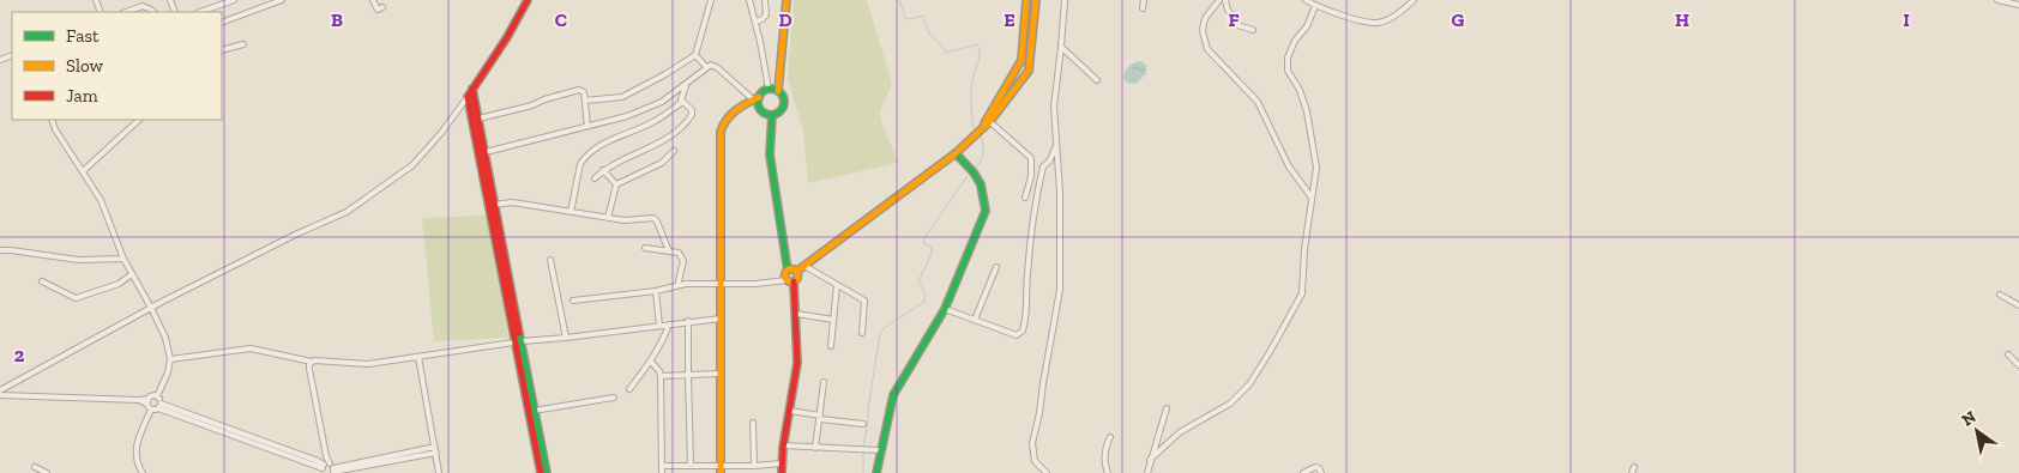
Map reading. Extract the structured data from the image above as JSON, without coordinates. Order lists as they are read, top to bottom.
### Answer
{
  "legend": ["Fast", "Slow", "Jam"],
  "north": "top left",
  "grid": {
    "columns": [
      "B",
      "C",
      "D",
      "E",
      "F",
      "G",
      "H",
      "I"
    ],
    "rows": ["2"]
  }
}
